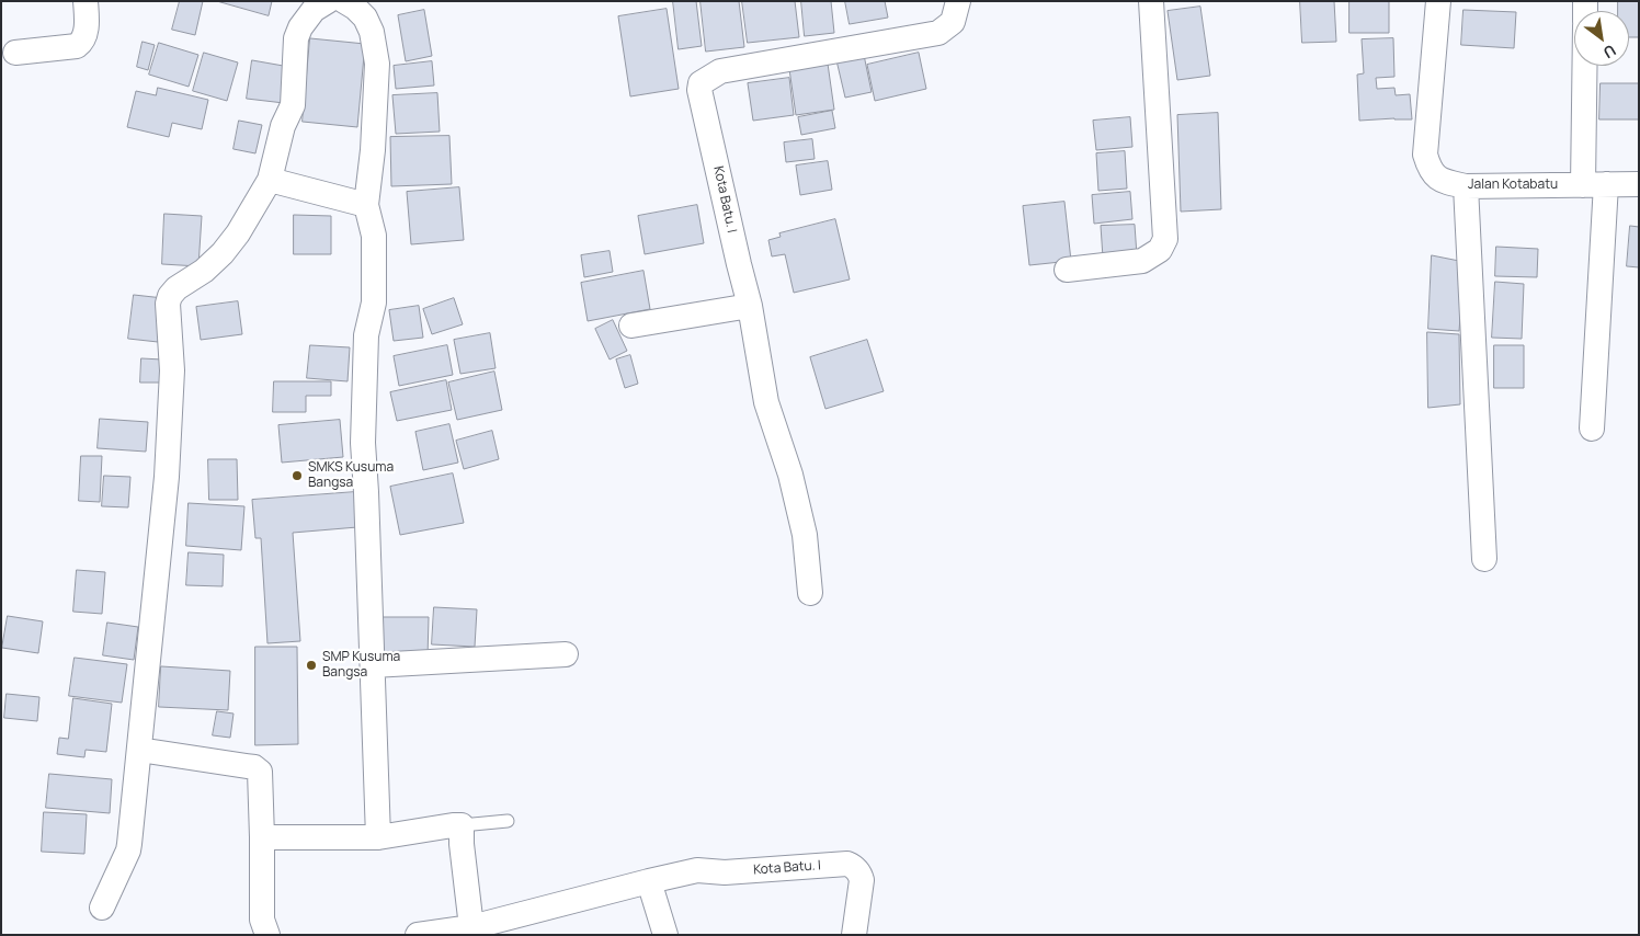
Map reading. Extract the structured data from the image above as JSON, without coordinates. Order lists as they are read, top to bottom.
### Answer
{
  "streets": {
    "street": ["Jalan Kotabatu", "Kota Batu. I"]
  },
  "places": ["SMKS Kusuma Bangsa", "SMP Kusuma Bangsa"],
  "north": "bottom right"
}
